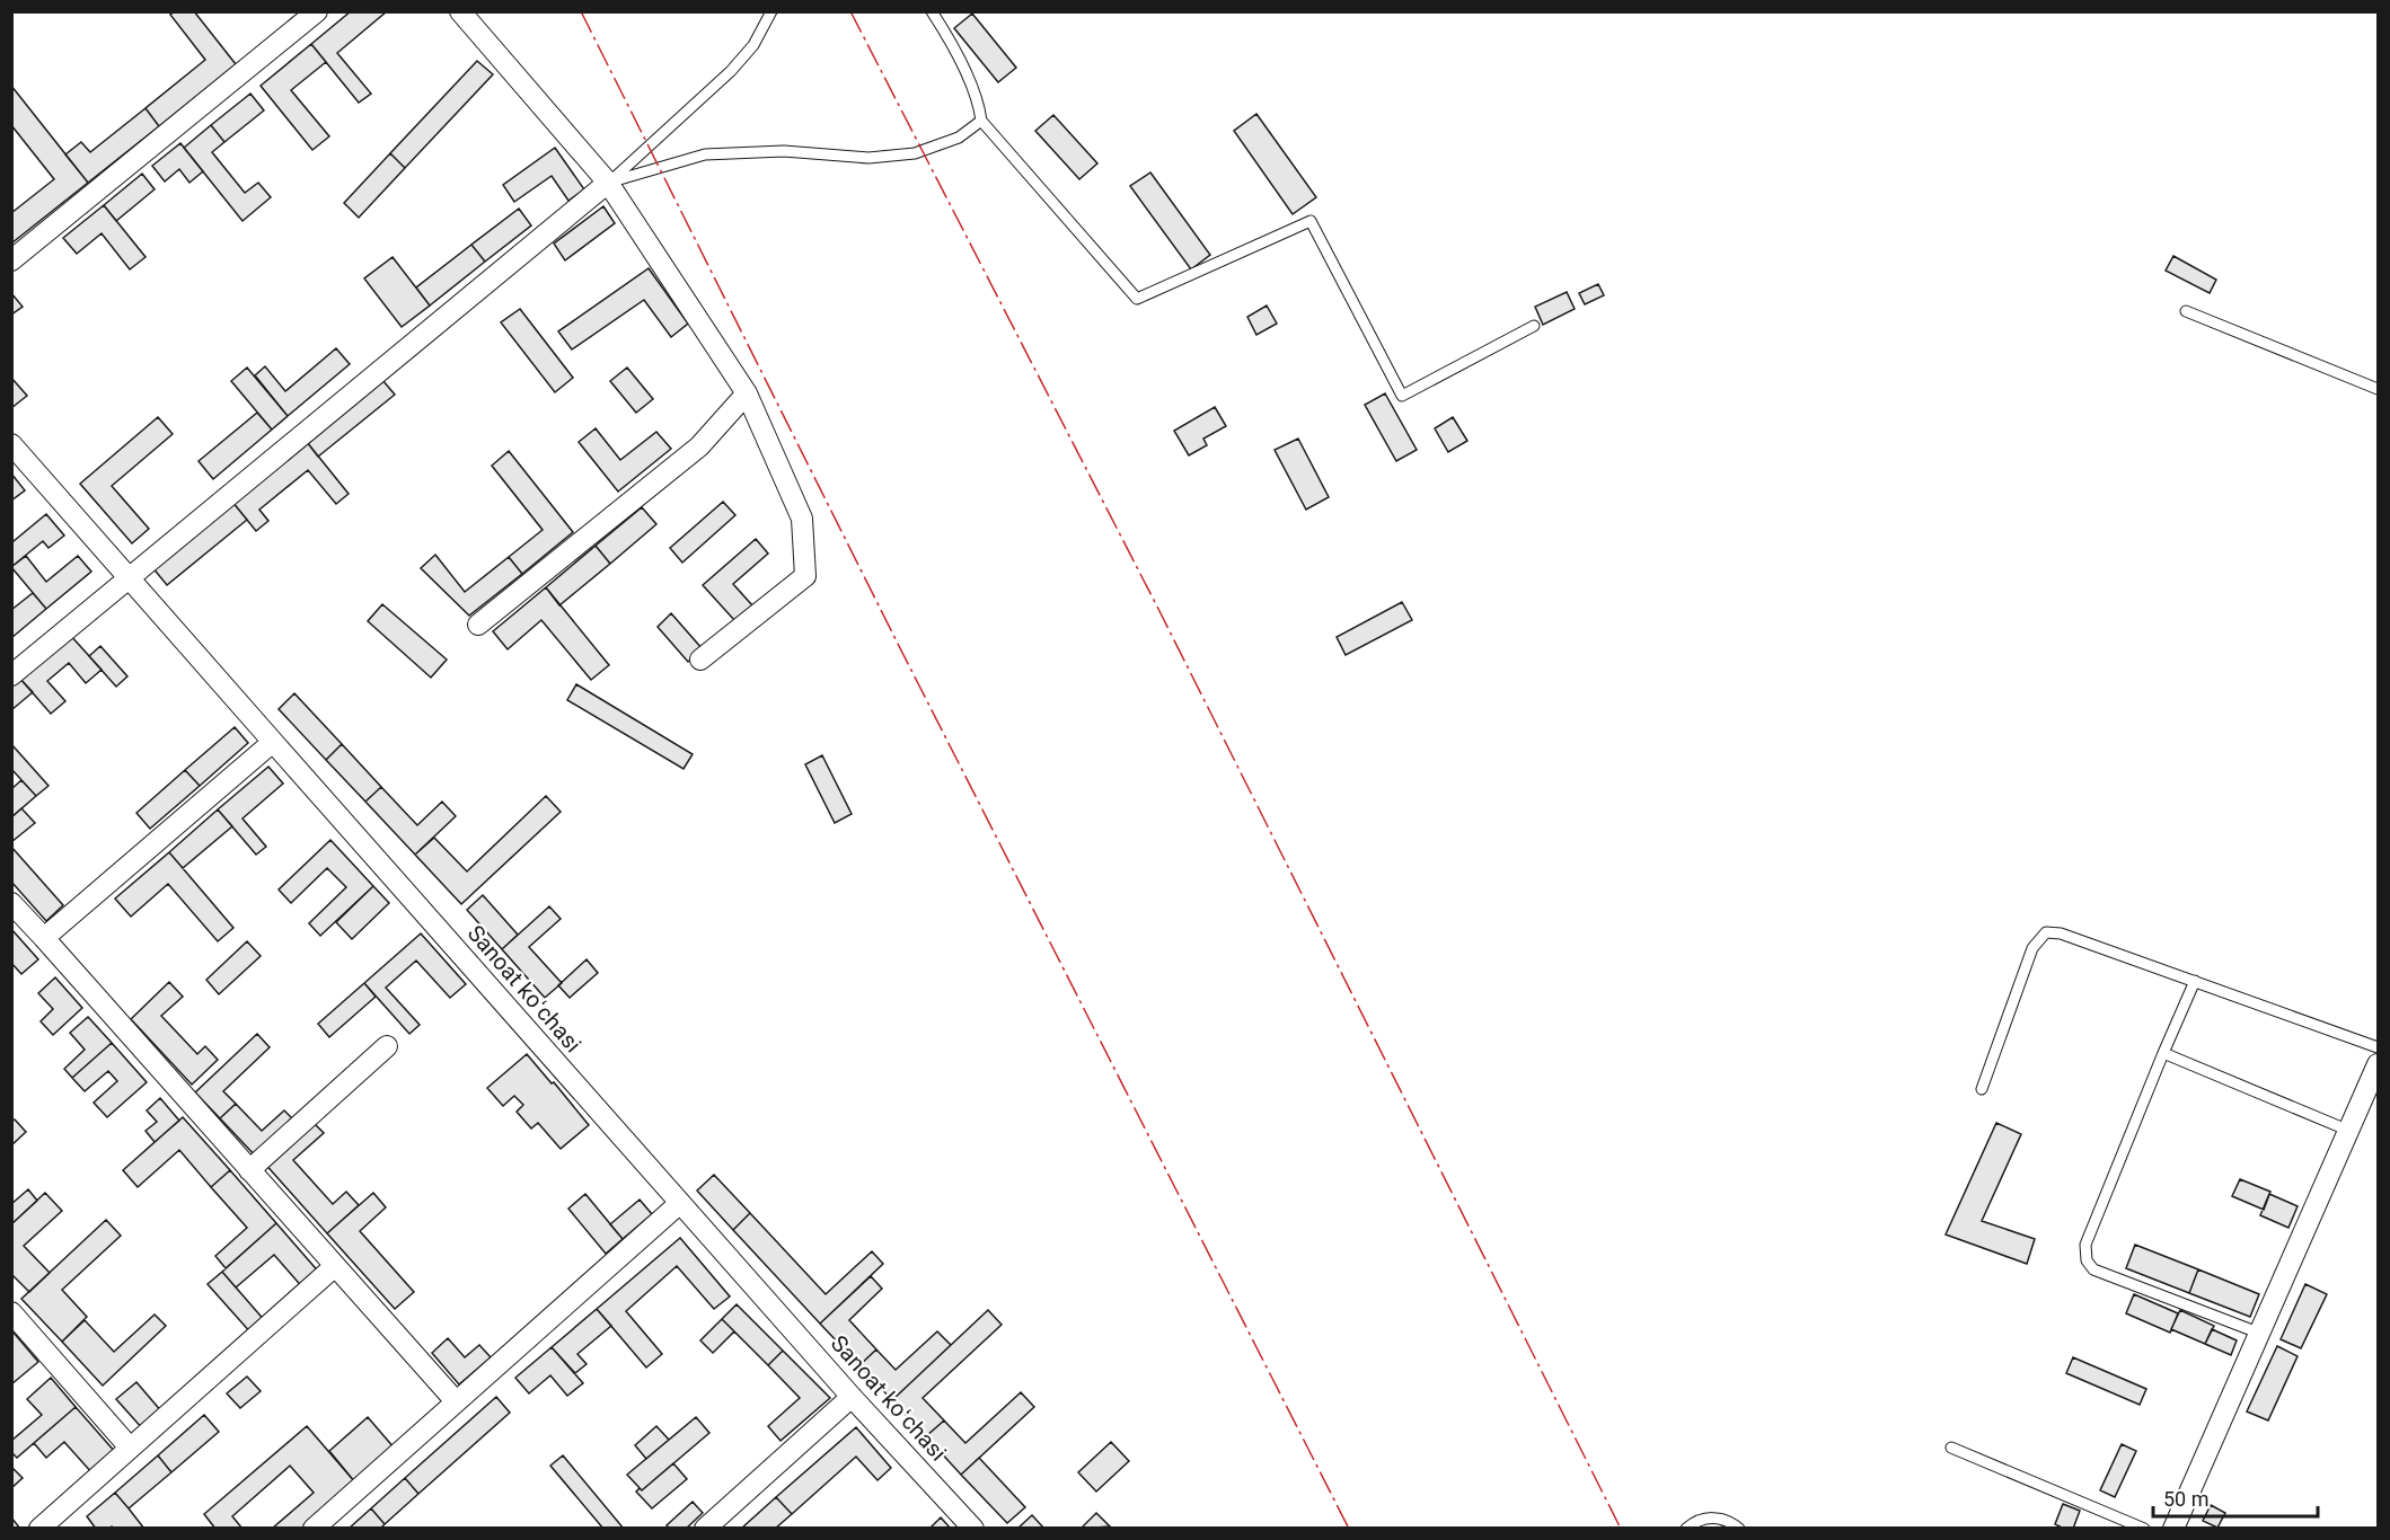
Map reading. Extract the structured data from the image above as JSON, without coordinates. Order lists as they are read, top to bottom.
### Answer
{
  "streets": {
    "street": ["Sanoat koʻchasi"]
  },
  "scale_bar": "50 m"
}
